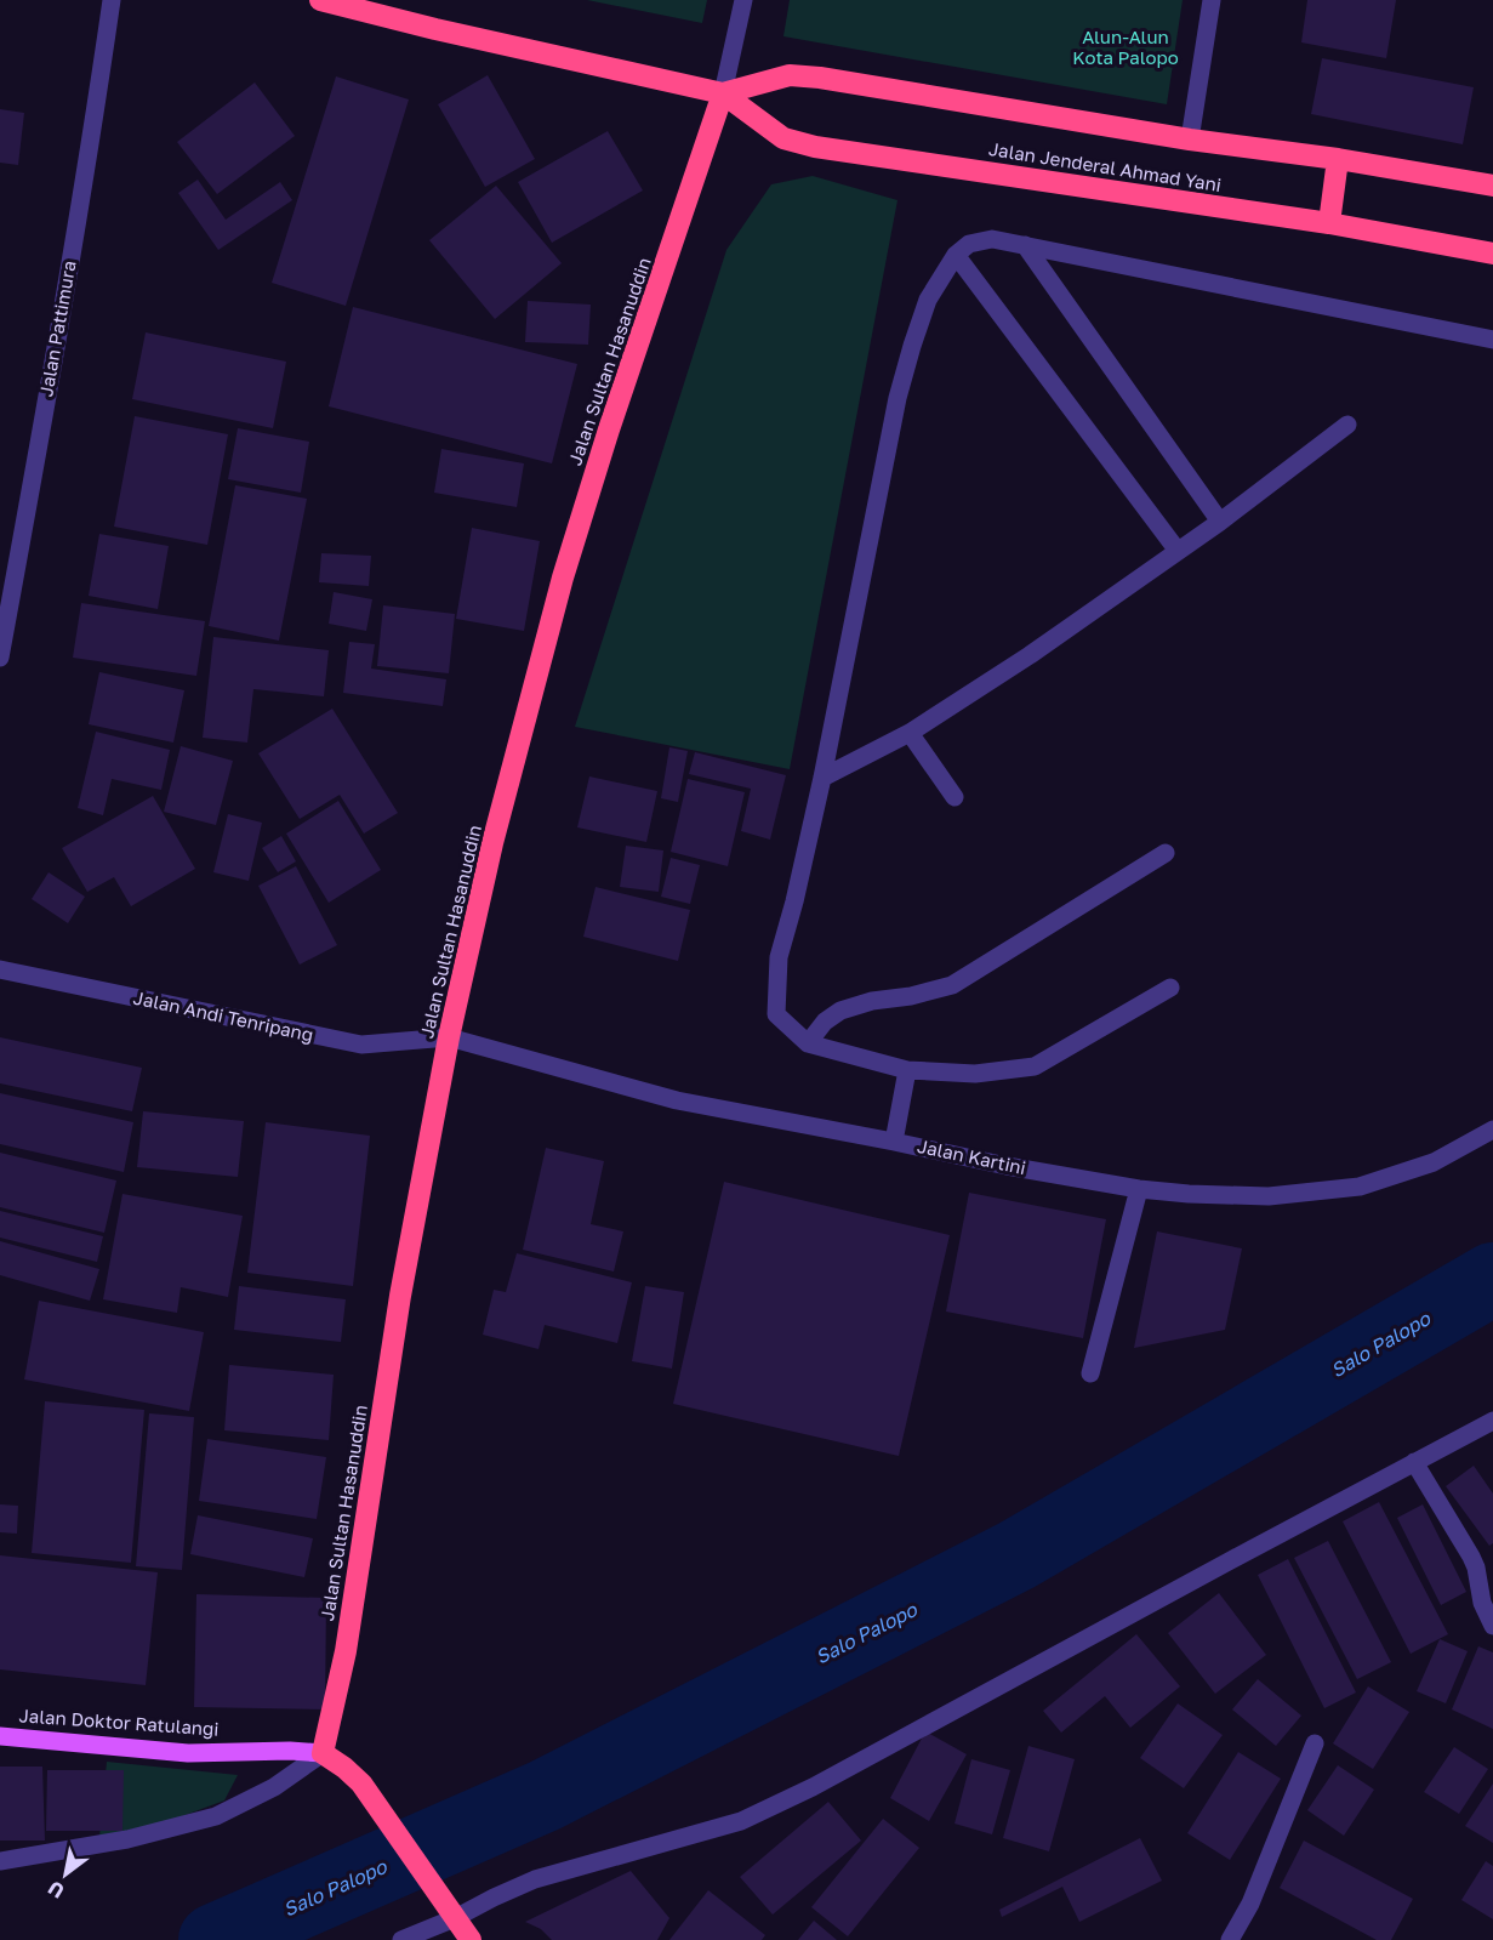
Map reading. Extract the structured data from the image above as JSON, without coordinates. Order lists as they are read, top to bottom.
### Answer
{
  "streets": {
    "highway": ["Jalan Jenderal Ahmad Yani", "Jalan Sultan Hasanuddin"],
    "main road": ["Jalan Doktor Ratulangi"],
    "street": ["Jalan Pattimura", "Jalan Andi Tenripang", "Jalan Kartini"]
  },
  "crossings": [
    ["Jalan Jenderal Ahmad Yani", "Jalan Sultan Hasanuddin"],
    ["Jalan Sultan Hasanuddin", "Jalan Andi Tenripang"],
    ["Jalan Sultan Hasanuddin", "Jalan Kartini"],
    ["Jalan Sultan Hasanuddin", "Jalan Doktor Ratulangi"],
    ["Jalan Andi Tenripang", "Jalan Kartini"]
  ],
  "water": ["Salo Palopo"],
  "parks": ["Alun-Alun Kota Palopo"],
  "north": "bottom left"
}
